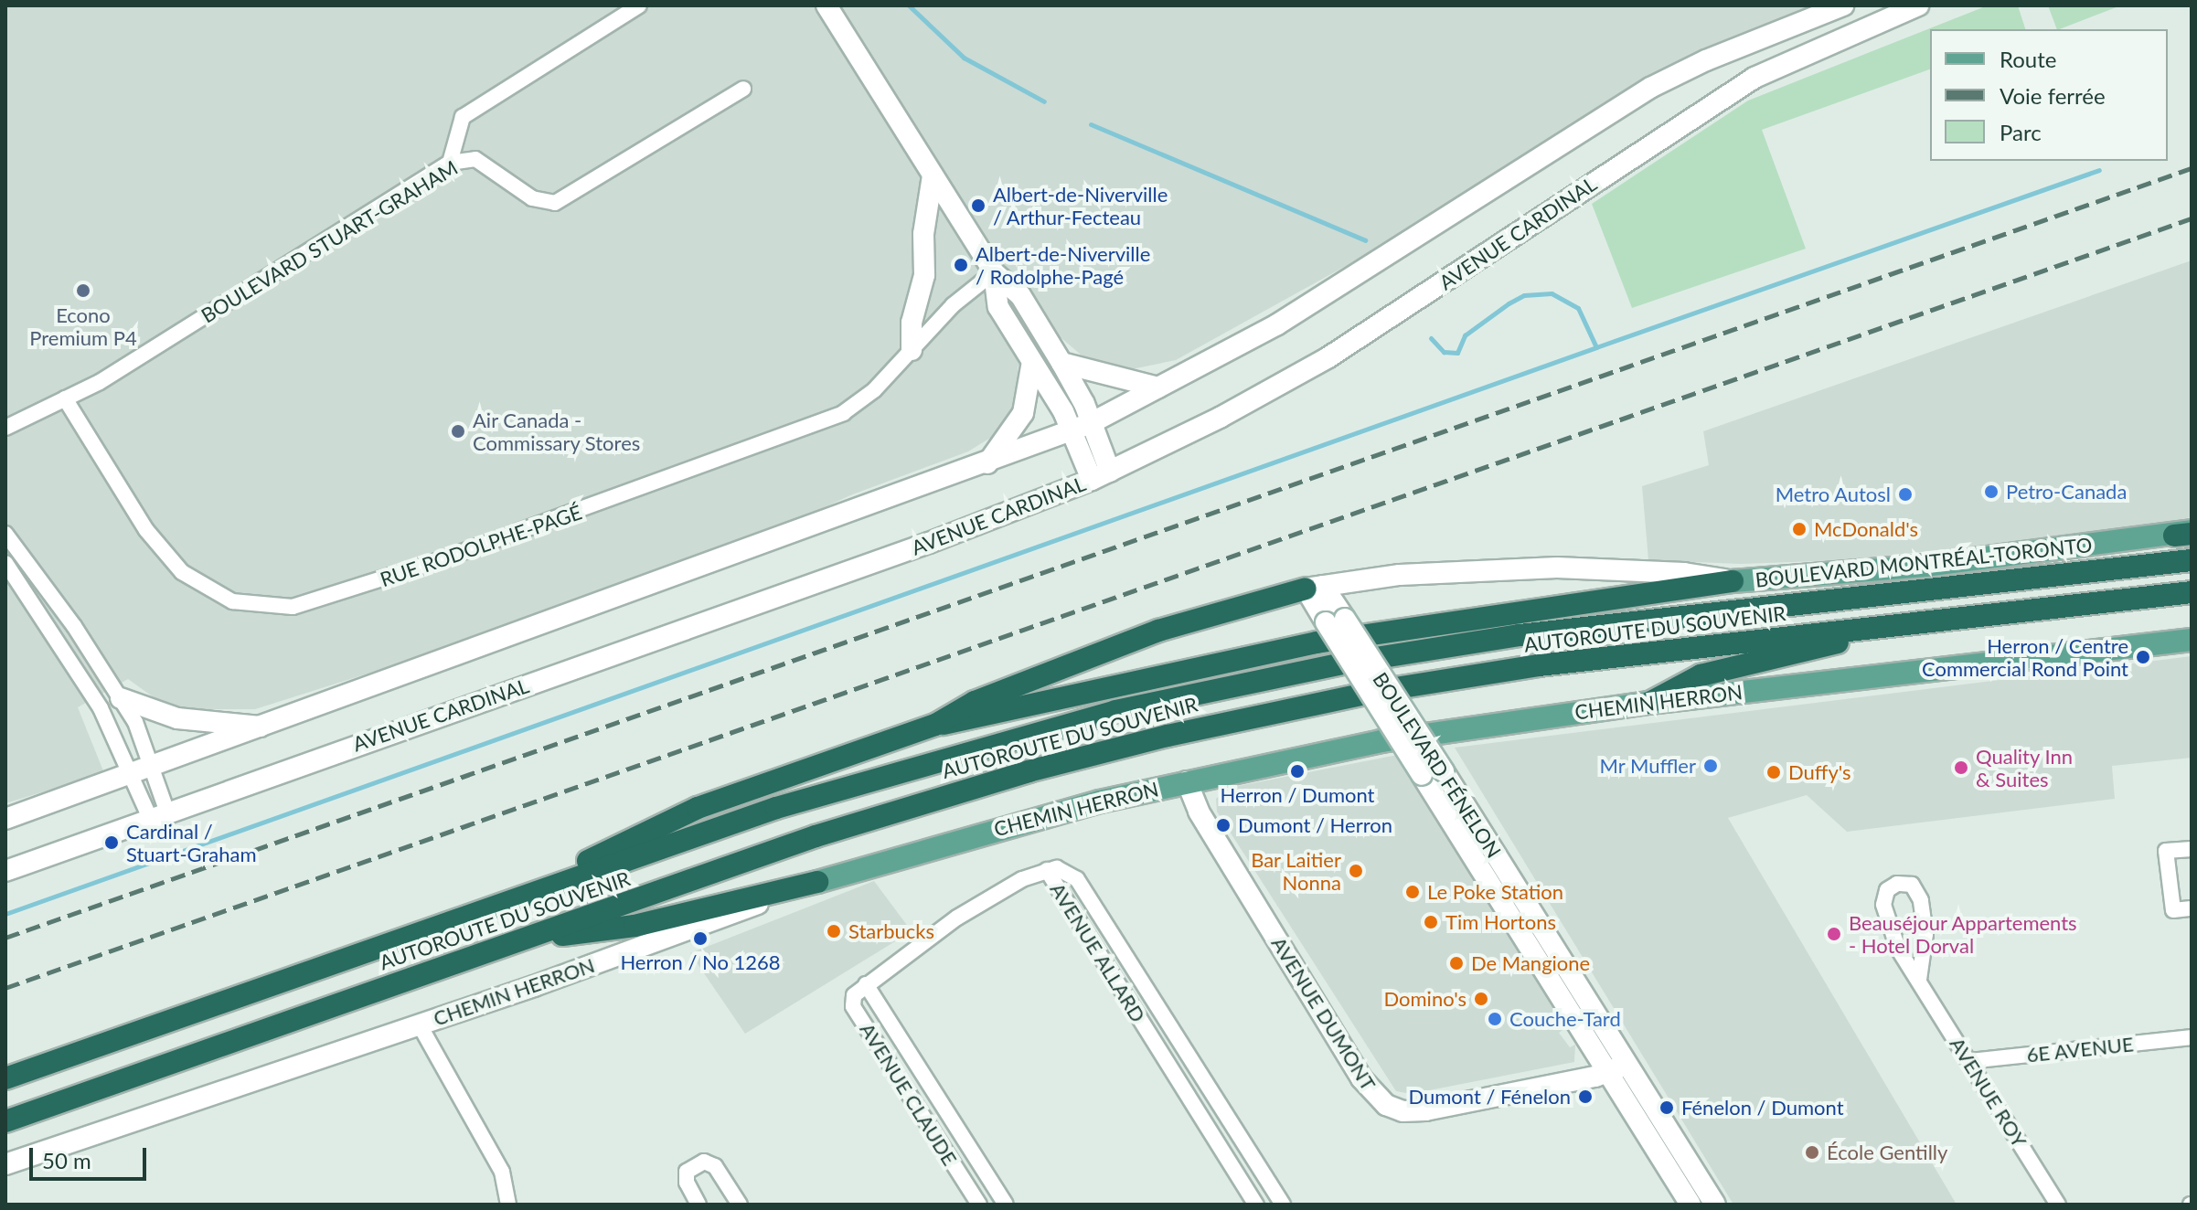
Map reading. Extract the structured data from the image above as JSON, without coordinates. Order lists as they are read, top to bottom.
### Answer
{
  "streets": {
    "highway": ["AUTOROUTE DU SOUVENIR"],
    "main road": [
      "AVENUE CARDINAL",
      "BOULEVARD MONTRÉAL-TORONTO",
      "CHEMIN HERRON",
      "BOULEVARD FÉNELON",
      "AVENUE DUMONT"
    ],
    "street": [
      "BOULEVARD STUART-GRAHAM",
      "RUE RODOLPHE-PAGÉ",
      "AVENUE ALLARD",
      "6E AVENUE",
      "AVENUE ROY",
      "AVENUE CLAUDE"
    ]
  },
  "crossings": [
    ["BOULEVARD STUART-GRAHAM", "RUE RODOLPHE-PAGÉ"],
    ["BOULEVARD MONTRÉAL-TORONTO", "BOULEVARD FÉNELON"],
    ["CHEMIN HERRON", "AVENUE DUMONT"],
    ["BOULEVARD FÉNELON", "AVENUE DUMONT"],
    ["6E AVENUE", "AVENUE ROY"]
  ],
  "places": [
    "Albert-de-Niverville / Arthur-Fecteau",
    "Albert-de-Niverville / Rodolphe-Pagé",
    "Econo Premium P4",
    "Air Canada - Commissary Stores",
    "Petro-Canada",
    "Metro Autosl",
    "McDonald's",
    "Herron / Centre Commercial Rond Point",
    "Mr Muffler",
    "Quality Inn & Suites",
    "Herron / Dumont",
    "Duffy's",
    "Dumont / Herron",
    "Cardinal / Stuart-Graham",
    "Bar Laitier Nonna",
    "Le Poke Station",
    "Tim Hortons",
    "Starbucks",
    "Beauséjour Appartements - Hotel Dorval",
    "Herron / No 1268",
    "De Mangione",
    "Domino's",
    "Couche-Tard",
    "Dumont / Fénelon",
    "Fénelon / Dumont",
    "École Gentilly"
  ],
  "legend": ["Route", "Voie ferrée", "Parc"],
  "scale_bar": "50 m"
}
